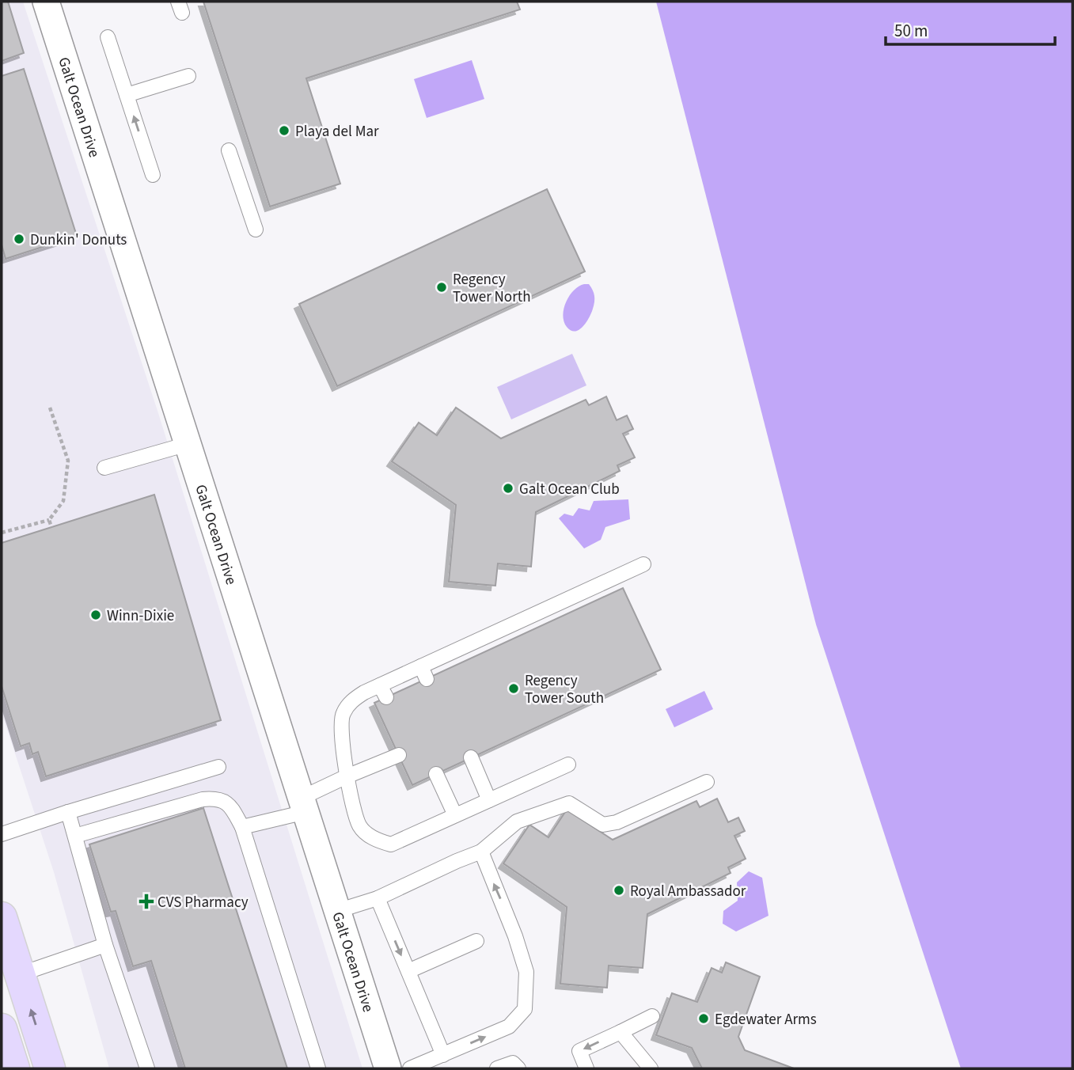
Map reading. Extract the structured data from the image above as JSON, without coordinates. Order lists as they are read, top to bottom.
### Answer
{
  "streets": {
    "street": ["Galt Ocean Drive"]
  },
  "places": {
    "other": [
      "Playa del Mar",
      "Dunkin' Donuts",
      "Regency Tower North",
      "Galt Ocean Club",
      "Winn-Dixie",
      "Regency Tower South",
      "Royal Ambassador",
      "Egdewater Arms"
    ],
    "health": ["CVS Pharmacy"]
  },
  "scale_bar": "50 m"
}
